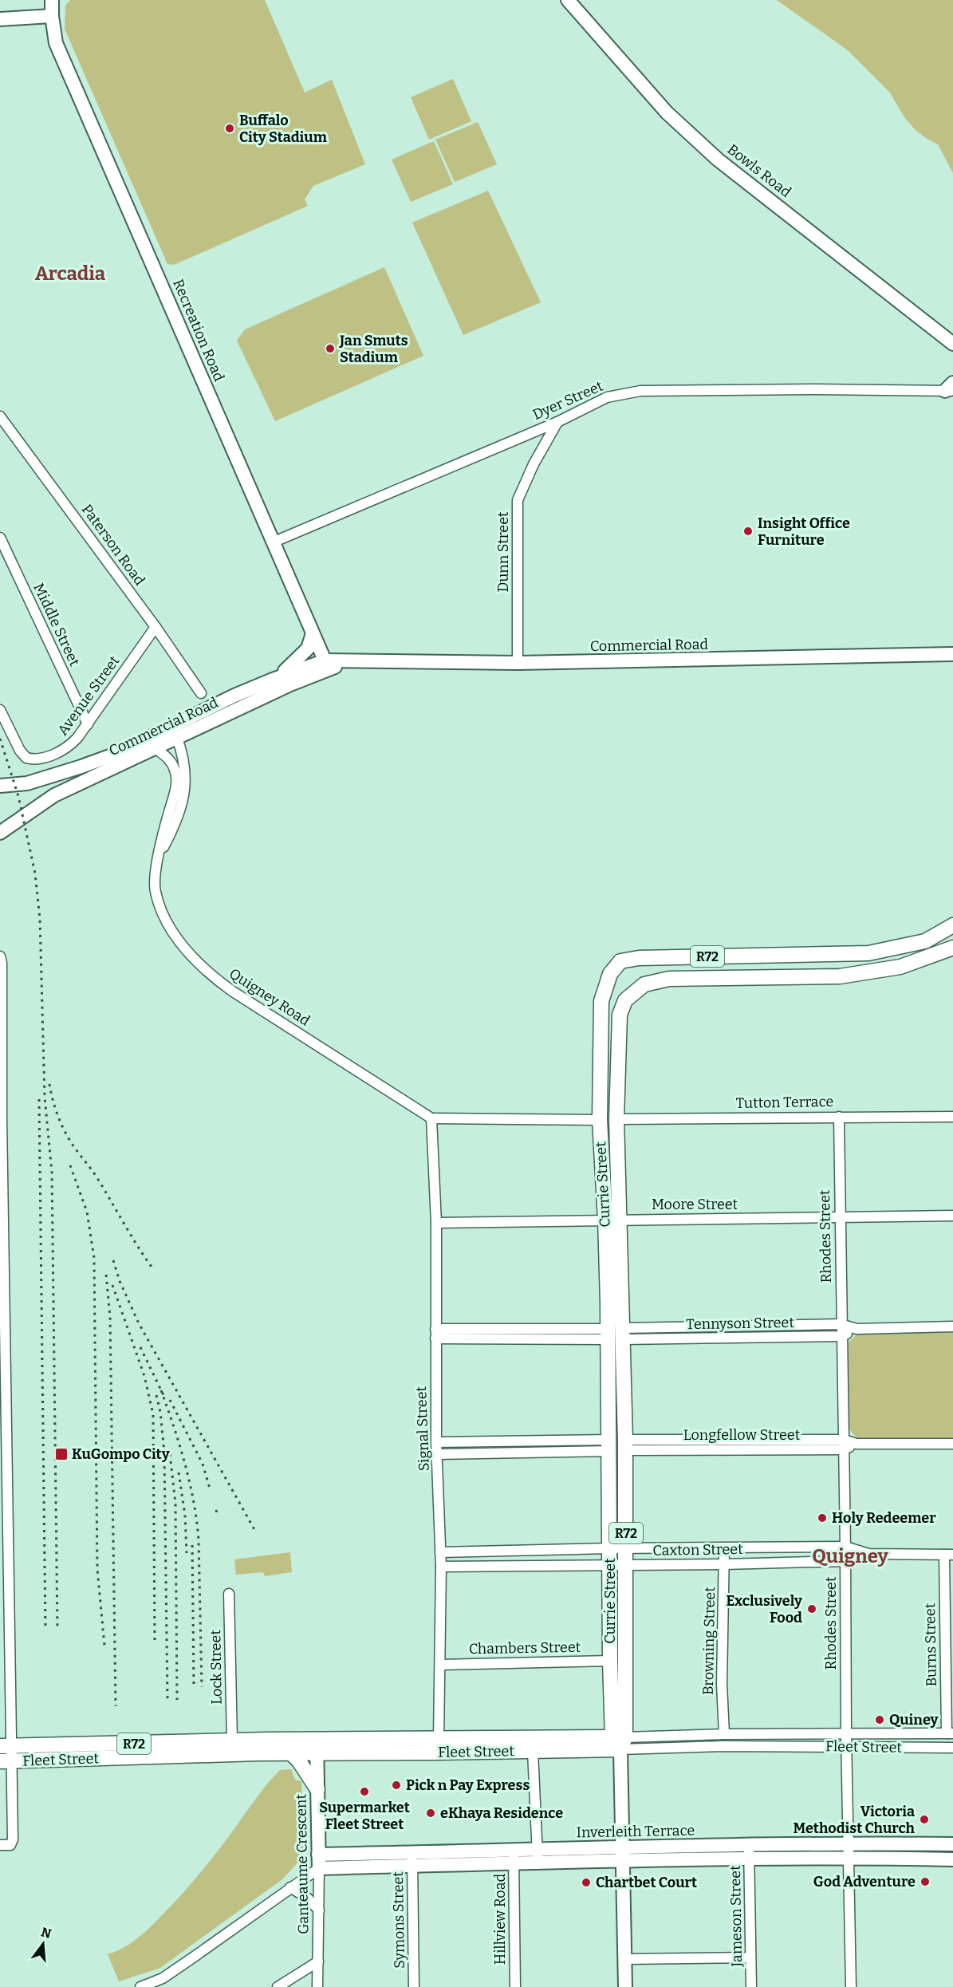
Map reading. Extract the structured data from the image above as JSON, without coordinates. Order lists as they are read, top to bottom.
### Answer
{
  "streets": {
    "main road": ["R72", "Currie Street", "Fleet Street"],
    "street": [
      "Bowls Road",
      "Recreation Road",
      "Dyer Street",
      "Paterson Road",
      "Dunn Street",
      "Middle Street",
      "Commercial Road",
      "Avenue Street",
      "Quigney Road",
      "Tutton Terrace",
      "Moore Street",
      "Rhodes Street",
      "Tennyson Street",
      "Signal Street",
      "Longfellow Street",
      "Caxton Street",
      "Browning Street",
      "Burns Street",
      "Chambers Street",
      "Lock Street",
      "Inverleith Terrace",
      "Ganteaume Crescent",
      "Jameson Street",
      "Hillview Road",
      "Symons Street"
    ]
  },
  "crossings": [
    ["Recreation Road", "Dyer Street"],
    ["Recreation Road", "Commercial Road"],
    ["Dyer Street", "Dunn Street"],
    ["Paterson Road", "Avenue Street"],
    ["Dunn Street", "Commercial Road"],
    ["Middle Street", "Avenue Street"],
    ["Commercial Road", "Quigney Road"],
    ["Quigney Road", "Signal Street"],
    ["Tutton Terrace", "Currie Street"],
    ["Tutton Terrace", "Rhodes Street"],
    ["Currie Street", "Moore Street"],
    ["Currie Street", "Tennyson Street"],
    ["Currie Street", "Longfellow Street"],
    ["Currie Street", "Caxton Street"],
    ["Currie Street", "Chambers Street"],
    ["Currie Street", "Fleet Street"],
    ["Currie Street", "Inverleith Terrace"],
    ["Moore Street", "Rhodes Street"],
    ["Moore Street", "Signal Street"],
    ["Rhodes Street", "Tennyson Street"],
    ["Rhodes Street", "Longfellow Street"],
    ["Rhodes Street", "Caxton Street"],
    ["Rhodes Street", "Fleet Street"],
    ["Rhodes Street", "Inverleith Terrace"],
    ["Signal Street", "Caxton Street"],
    ["Signal Street", "Chambers Street"],
    ["Signal Street", "Fleet Street"],
    ["Caxton Street", "Browning Street"],
    ["Caxton Street", "Burns Street"],
    ["Browning Street", "Fleet Street"],
    ["Burns Street", "Fleet Street"],
    ["Lock Street", "Fleet Street"],
    ["Fleet Street", "Ganteaume Crescent"],
    ["Inverleith Terrace", "Ganteaume Crescent"],
    ["Inverleith Terrace", "Jameson Street"],
    ["Inverleith Terrace", "Hillview Road"],
    ["Inverleith Terrace", "Symons Street"]
  ],
  "districts": ["Arcadia", "Quigney"],
  "places": {
    "other": [
      "Buffalo City Stadium",
      "Jan Smuts Stadium",
      "Insight Office Furniture",
      "Holy Redeemer",
      "Exclusively Food",
      "Quiney",
      "Pick n Pay Express",
      "Supermarket Fleet Street",
      "eKhaya Residence",
      "Victoria Methodist Church",
      "God Adventure",
      "Chartbet Court"
    ],
    "transit": ["KuGompo City"]
  },
  "north": "top"
}
